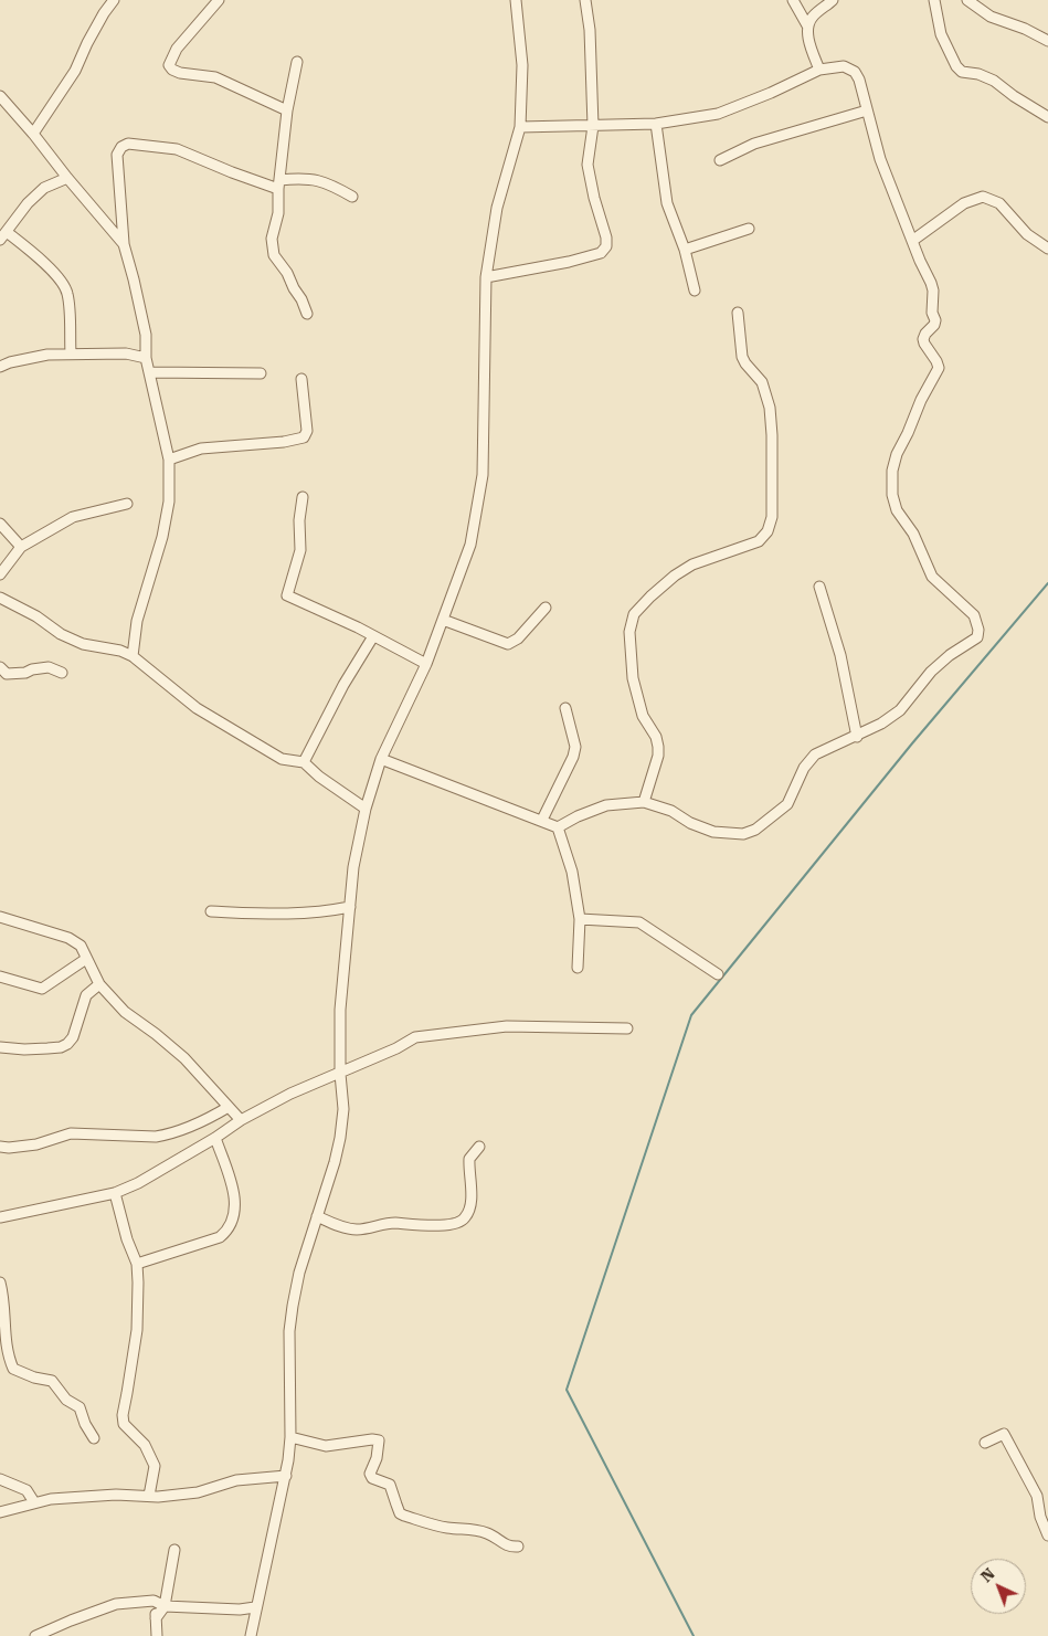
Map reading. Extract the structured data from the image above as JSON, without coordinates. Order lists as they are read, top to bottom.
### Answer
{
  "north": "top left"
}
